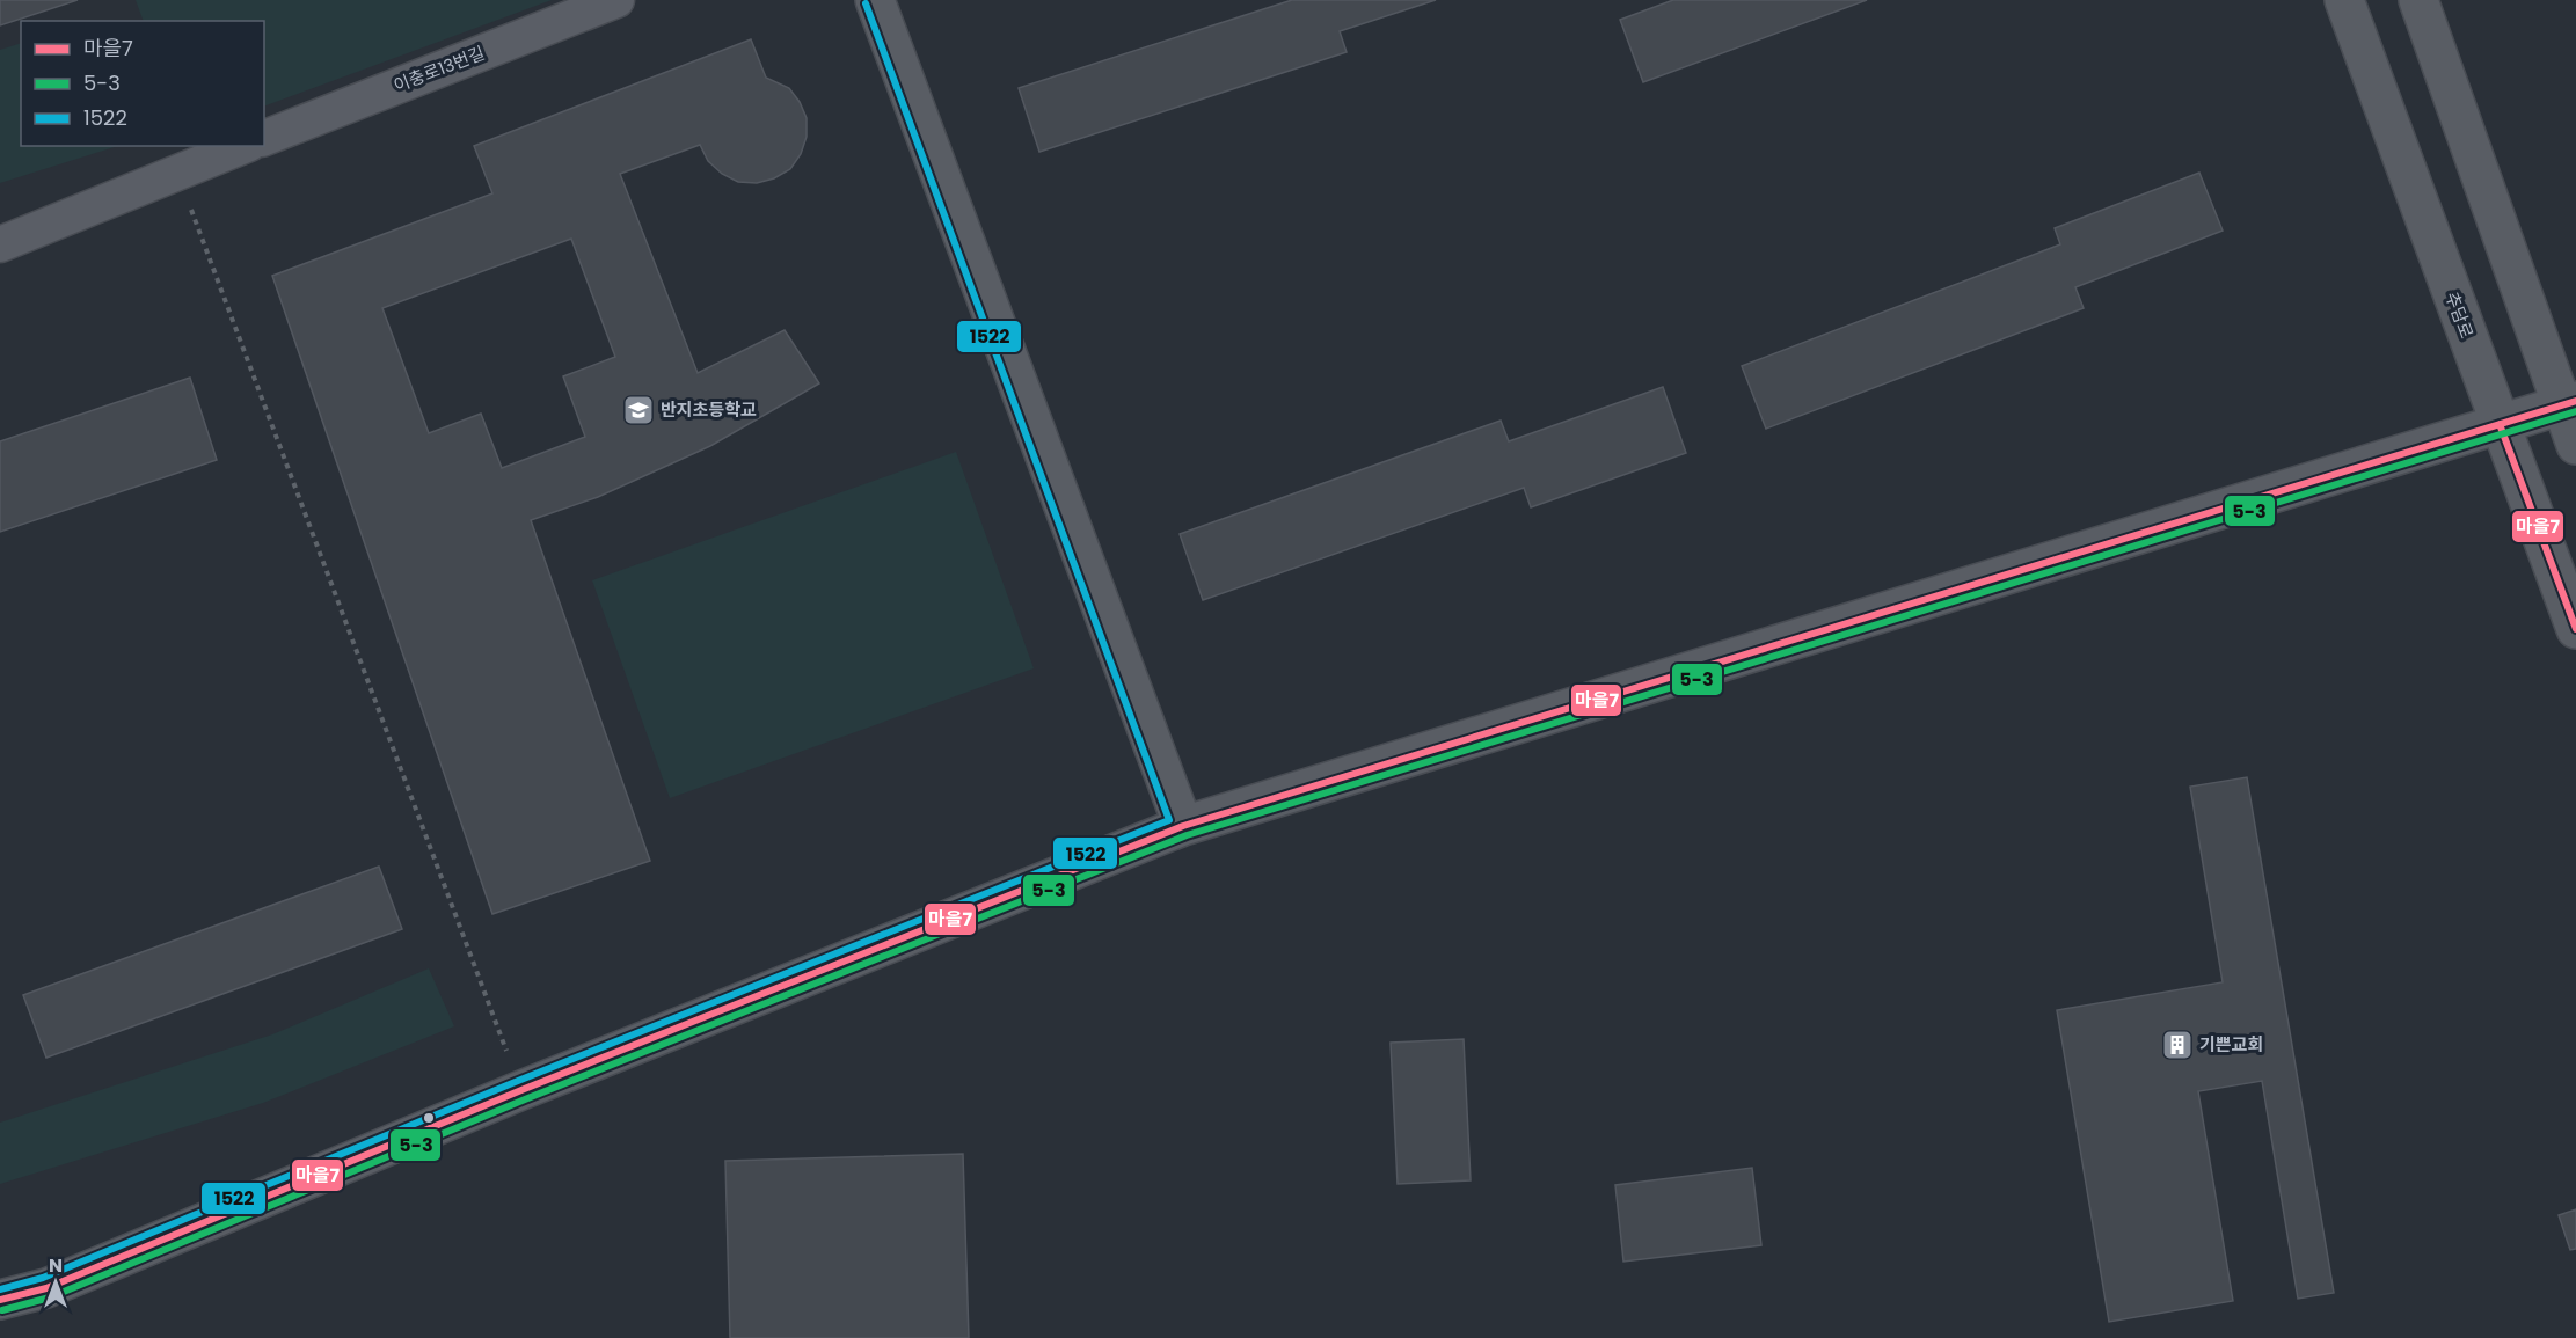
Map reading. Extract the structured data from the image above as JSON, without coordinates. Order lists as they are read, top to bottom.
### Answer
{
  "streets": {
    "street": ["이충로13번길", "추담로"]
  },
  "places": {
    "school or university": ["반지초등학교"],
    "building": ["기쁜교회"]
  },
  "lines": ["transit line 1522", "transit line 마을7", "transit line 5-3"],
  "legend": ["마을7", "5-3", "1522"],
  "north": "top"
}
